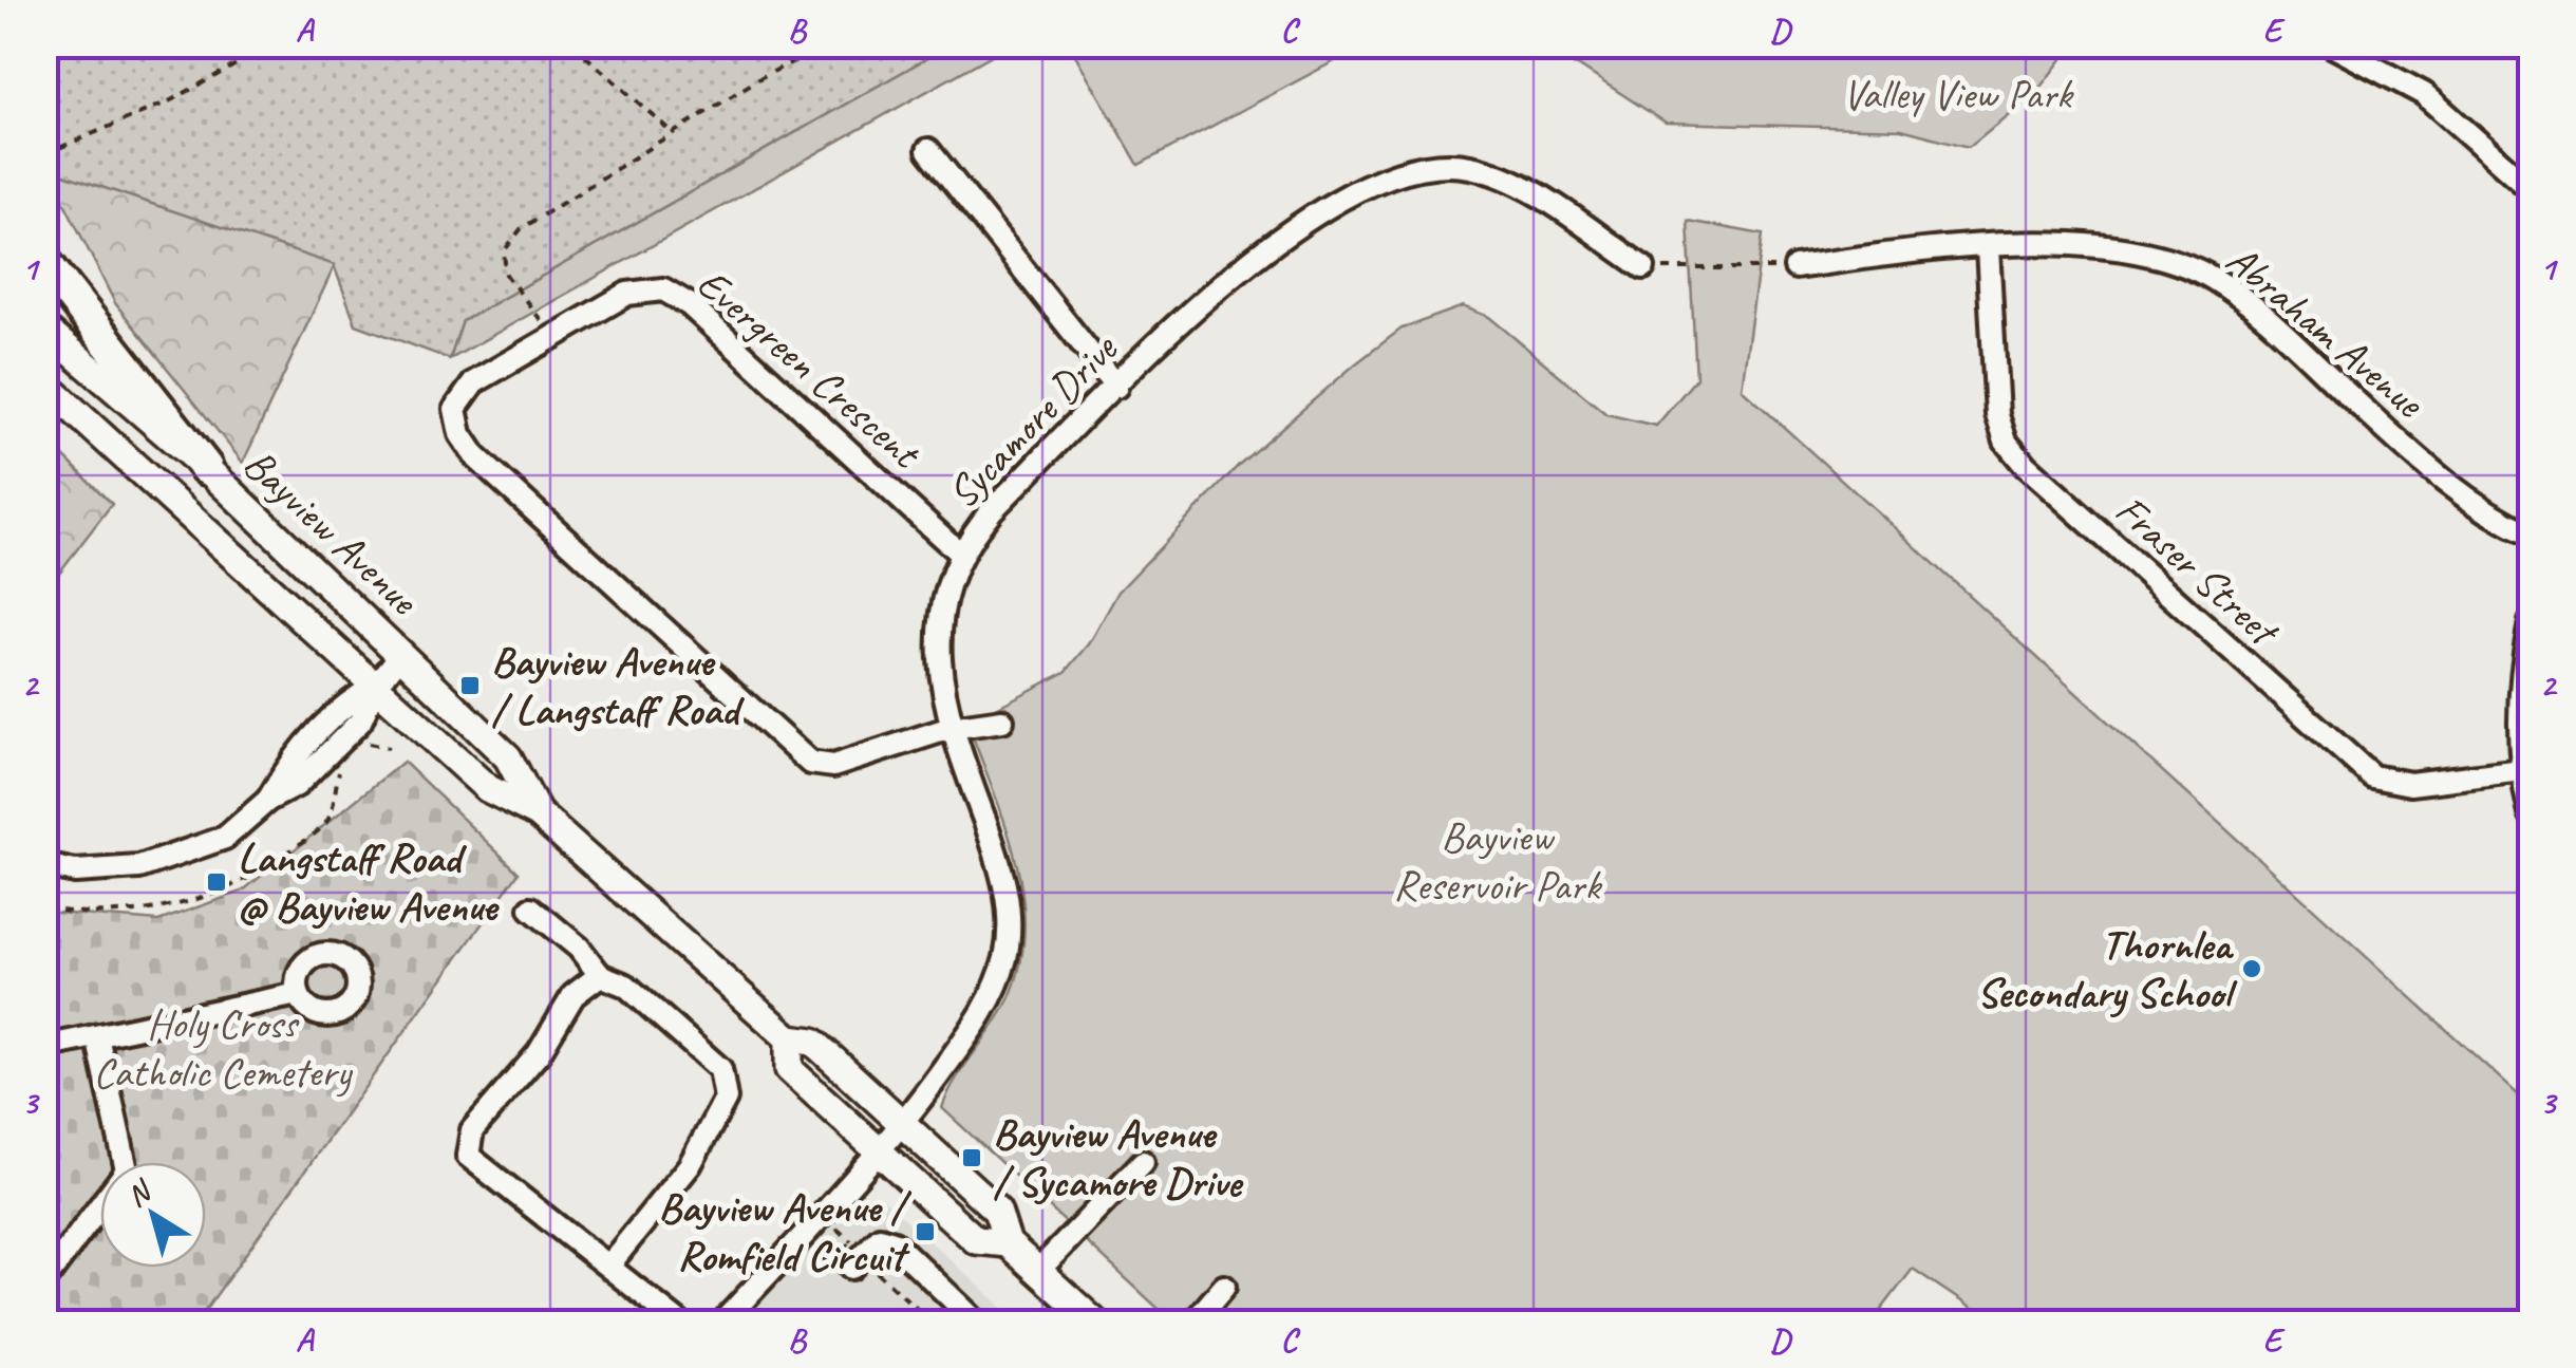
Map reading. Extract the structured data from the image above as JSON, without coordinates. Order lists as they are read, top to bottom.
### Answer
{
  "streets": {
    "main road": ["Bayview Avenue"],
    "street": [
      "Abraham Avenue",
      "Evergreen Crescent",
      "Sycamore Drive",
      "Fraser Street"
    ]
  },
  "crossings": [
    ["Abraham Avenue", "Fraser Street"],
    ["Evergreen Crescent", "Sycamore Drive"],
    ["Sycamore Drive", "Bayview Avenue"]
  ],
  "parks": ["Valley View Park", "Bayview Reservoir Park", "Holy Cross Catholic Cemetery"],
  "places": {
    "transit": [
      "Bayview Avenue / Langstaff Road",
      "Langstaff Road @ Bayview Avenue",
      "Bayview Avenue / Sycamore Drive",
      "Bayview Avenue / Romfield Circuit"
    ],
    "other": ["Thornlea Secondary School"]
  },
  "north": "top left",
  "grid": {
    "columns": [
      "A",
      "B",
      "C",
      "D",
      "E"
    ],
    "rows": ["1", "2", "3"]
  }
}
